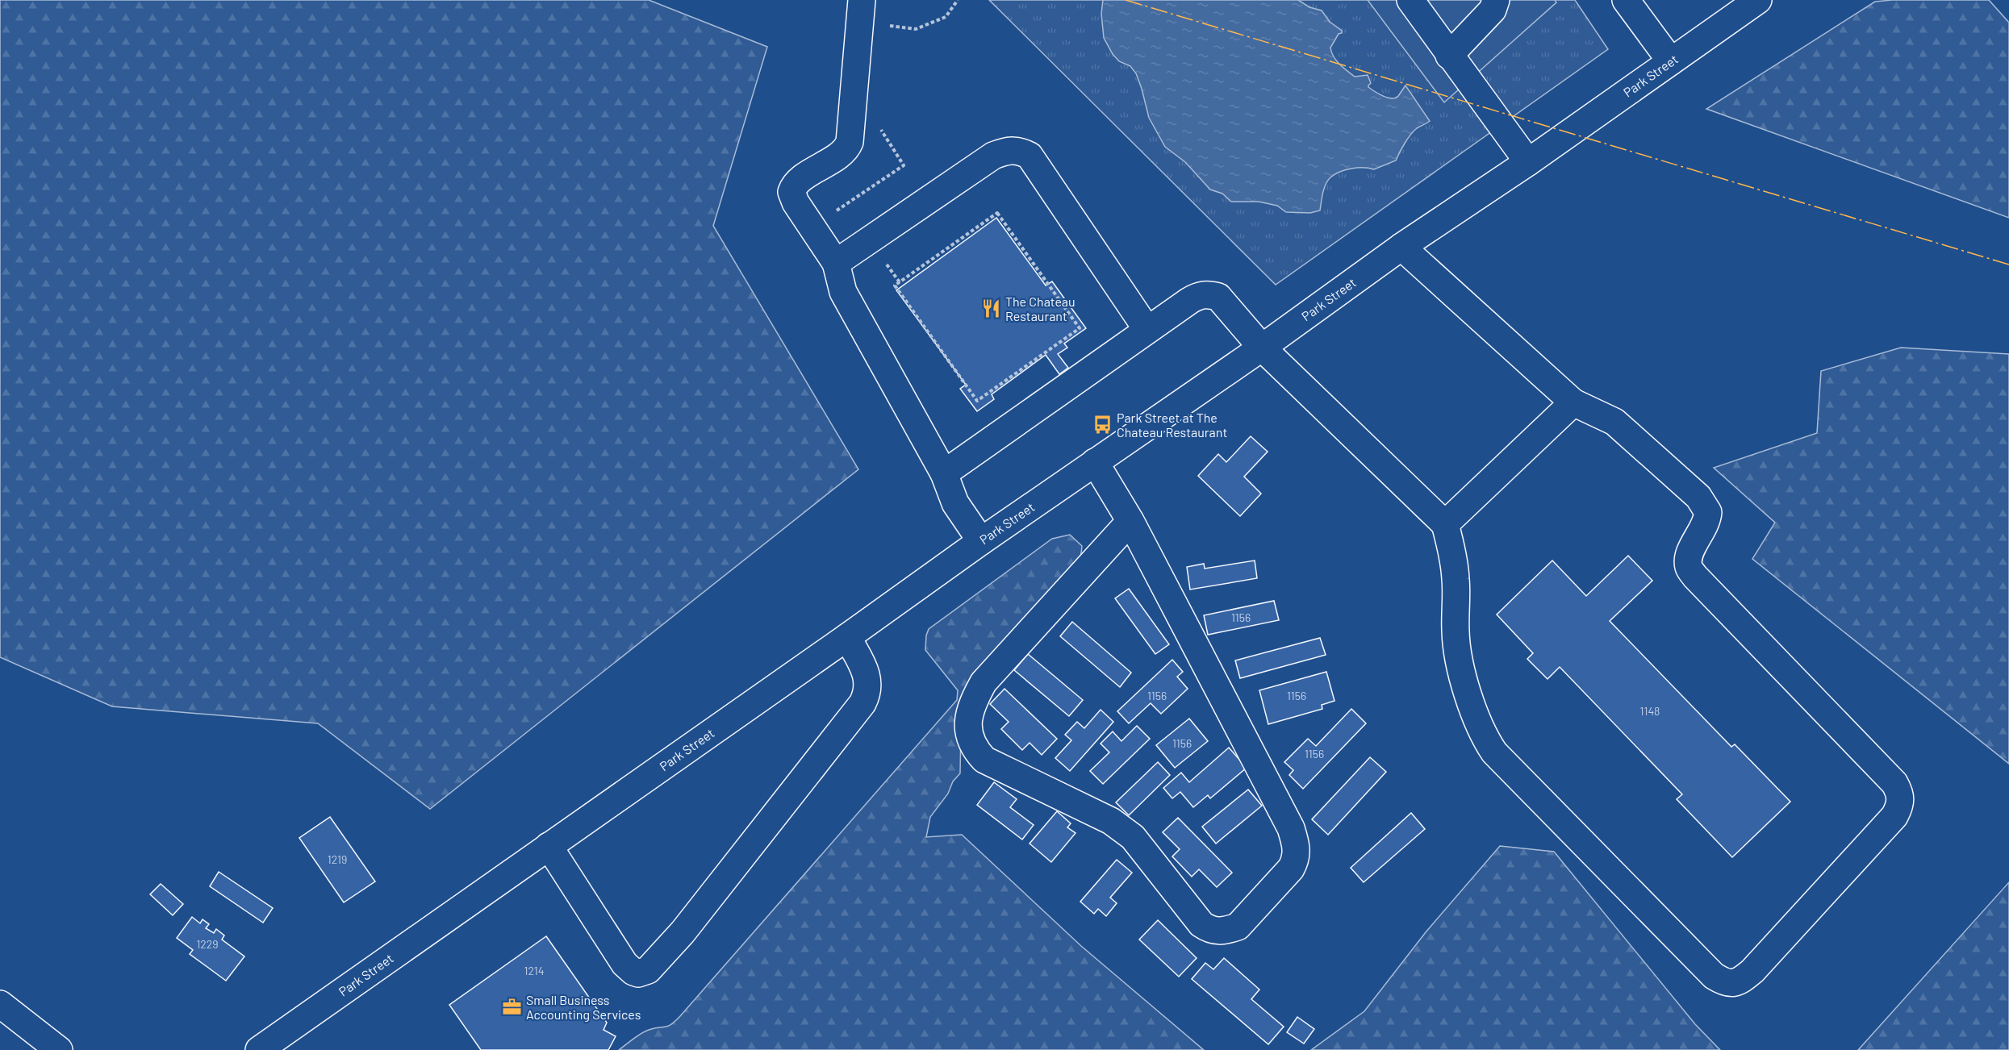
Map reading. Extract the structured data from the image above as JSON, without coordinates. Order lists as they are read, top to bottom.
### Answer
{
  "streets": {
    "main road": ["Park Street"]
  },
  "places": {
    "restaurant": ["The Chateau Restaurant"],
    "bus stop": ["Park Street at The Chateau Restaurant"],
    "office": ["Small Business Accounting Services"]
  },
  "house_numbers": [
    "1156",
    "1156",
    "1156",
    "1148",
    "1156",
    "1156",
    "1219",
    "1229",
    "1214"
  ]
}
